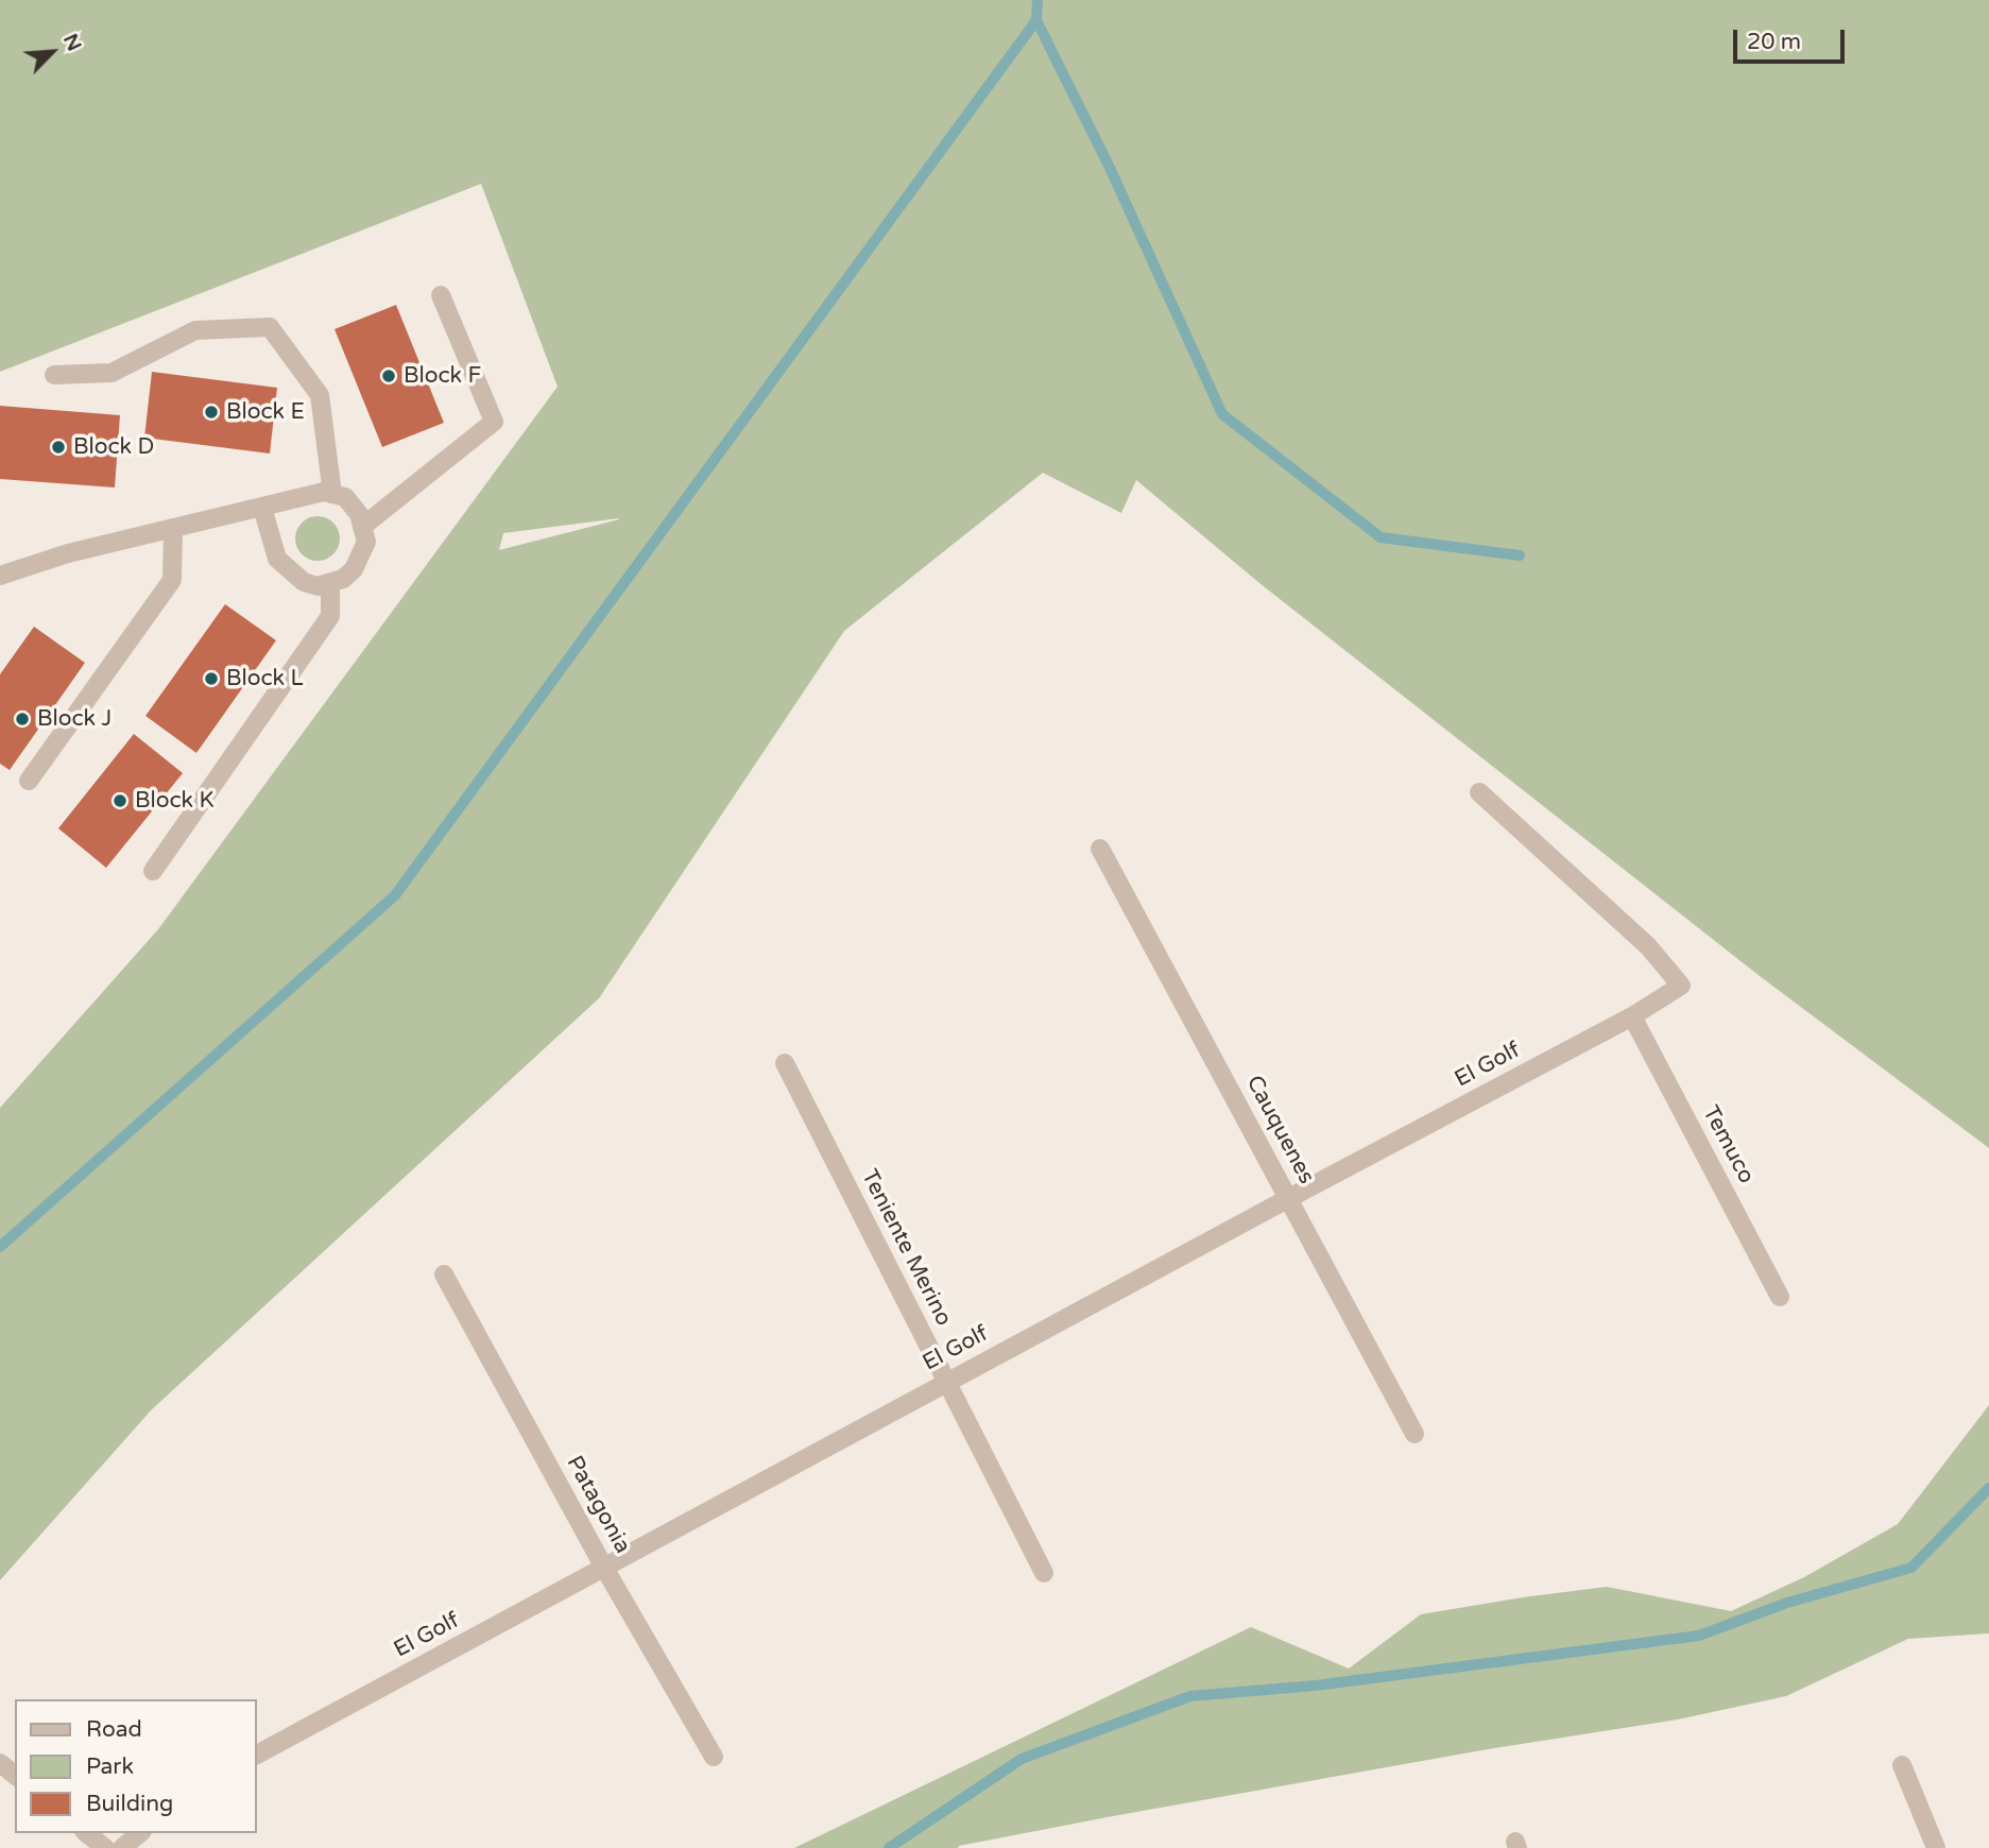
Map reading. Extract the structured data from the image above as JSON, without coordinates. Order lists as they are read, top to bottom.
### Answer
{
  "streets": {
    "street": [
      "El Golf",
      "Cauquenes",
      "Temuco",
      "Teniente Merino",
      "Patagonia"
    ]
  },
  "crossings": [
    ["El Golf", "Cauquenes"],
    ["El Golf", "Temuco"],
    ["El Golf", "Teniente Merino"],
    ["El Golf", "Patagonia"]
  ],
  "places": [
    "Block F",
    "Block E",
    "Block D",
    "Block L",
    "Block J",
    "Block K"
  ],
  "legend": ["Road", "Park", "Building"],
  "scale_bar": "20 m",
  "north": "top right"
}
